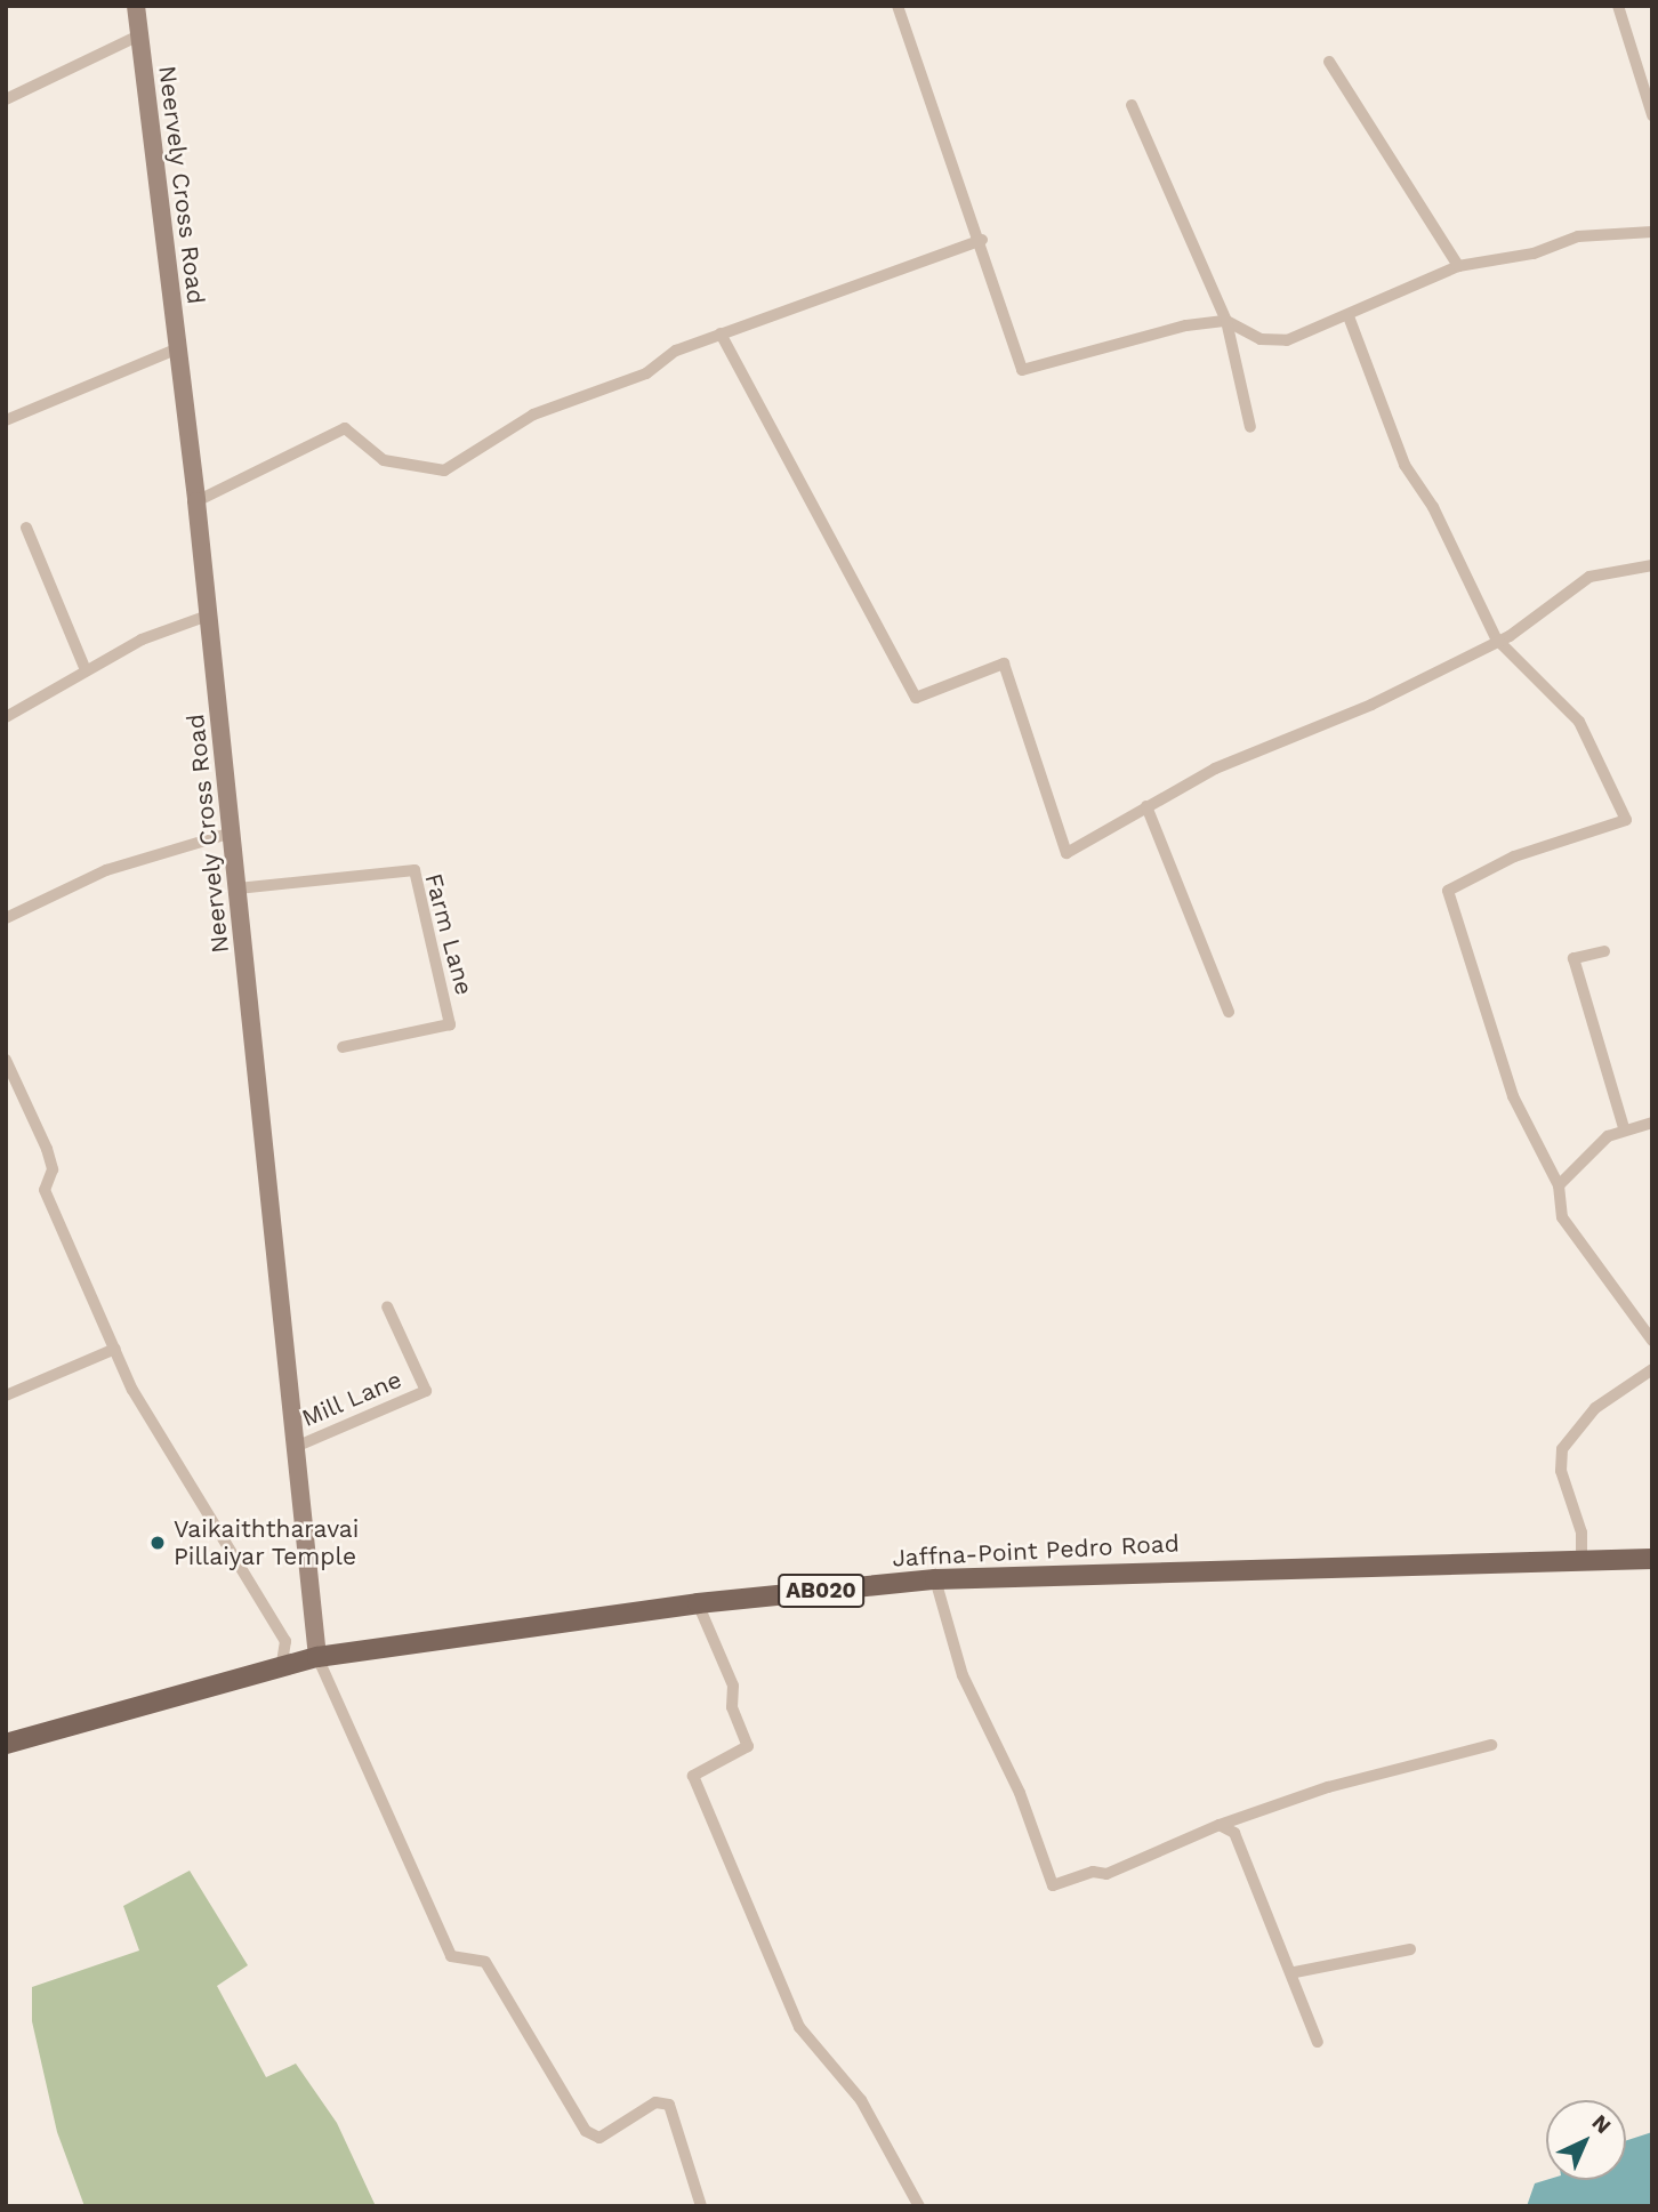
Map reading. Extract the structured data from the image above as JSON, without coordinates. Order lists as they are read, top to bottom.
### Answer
{
  "streets": {
    "main road": ["Jaffna-Point Pedro Road", "AB020"],
    "street": ["Neervely Cross Road", "Farm Lane", "Mill Lane"]
  },
  "crossings": [
    ["Neervely Cross Road", "Farm Lane"],
    ["Neervely Cross Road", "Mill Lane"],
    ["Neervely Cross Road", "Jaffna-Point Pedro Road"]
  ],
  "places": ["Vaikaiththaravai Pillaiyar Temple"],
  "north": "top right"
}
